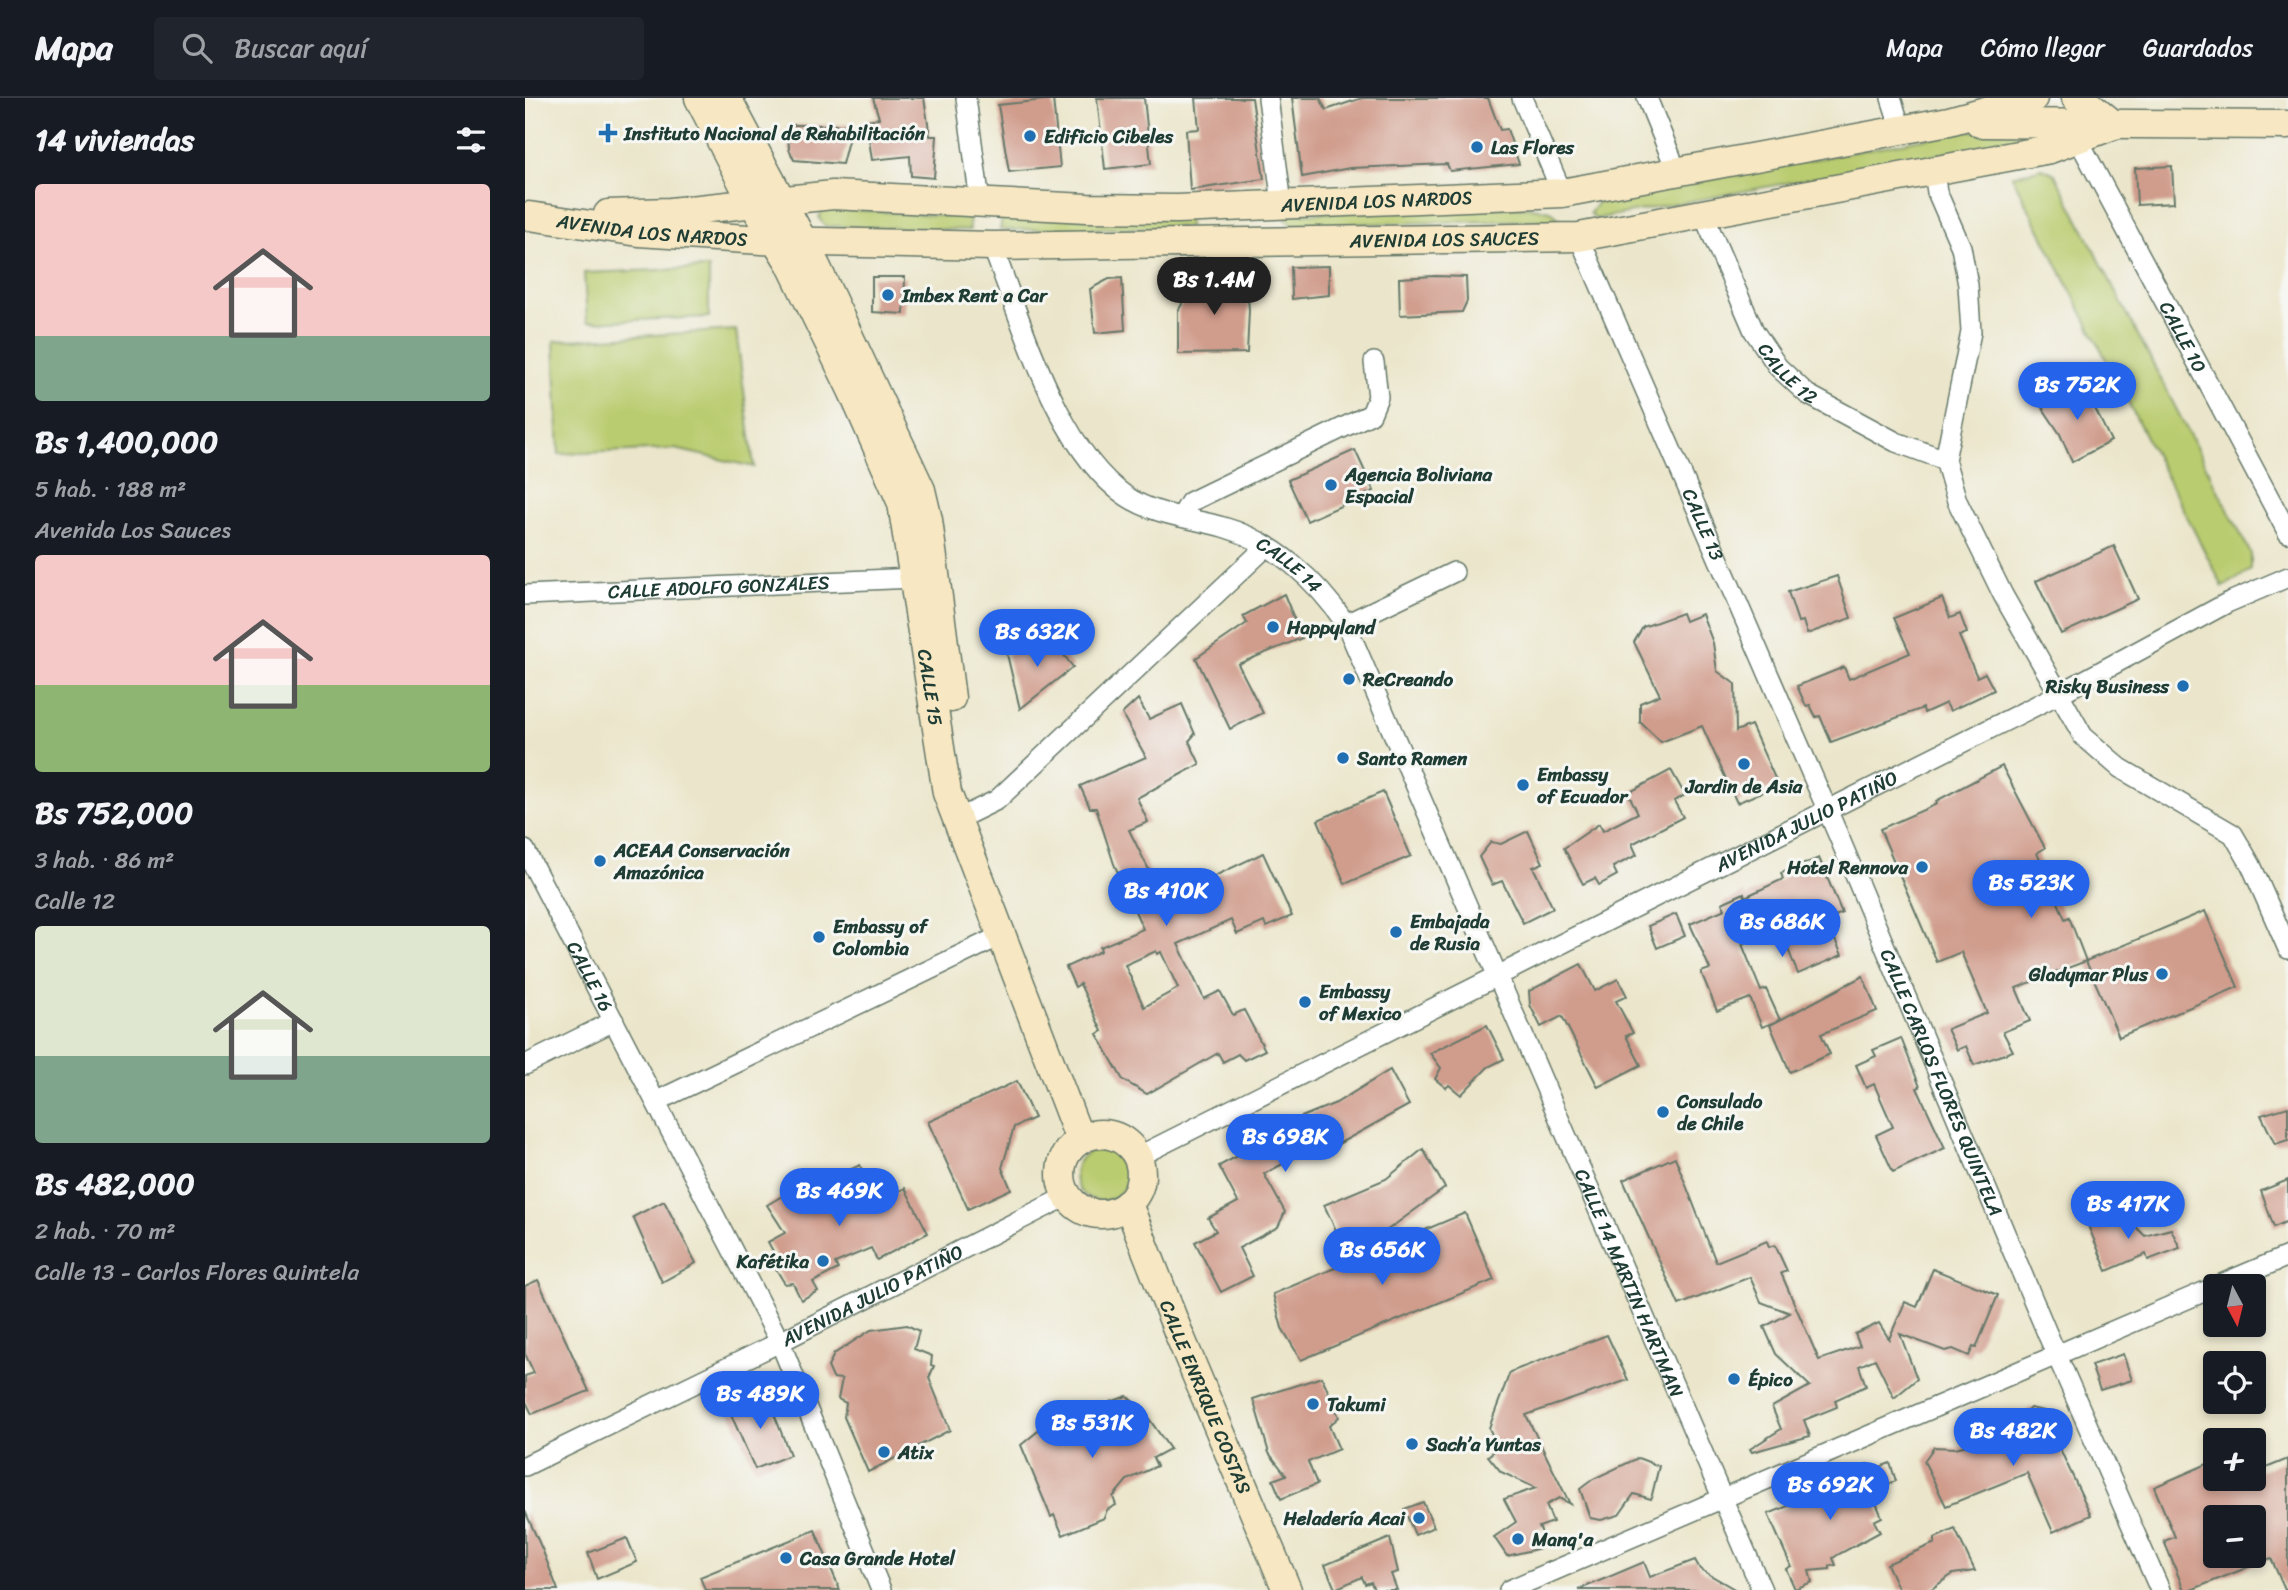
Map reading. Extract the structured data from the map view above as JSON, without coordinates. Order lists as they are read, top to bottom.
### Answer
{
  "streets": {
    "street": [
      "AVENIDA LOS NARDOS",
      "AVENIDA LOS SAUCES",
      "CALLE 10",
      "CALLE 12",
      "CALLE 13",
      "CALLE 14",
      "CALLE ADOLFO GONZALES",
      "CALLE 15",
      "AVENIDA JULIO PATIÑO",
      "CALLE 16",
      "CALLE CARLOS FLORES QUINTELA",
      "CALLE 14 MARTIN HARTMAN",
      "CALLE ENRIQUE COSTAS"
    ]
  },
  "crossings": [
    ["AVENIDA LOS NARDOS", "AVENIDA LOS SAUCES"],
    ["AVENIDA LOS NARDOS", "CALLE 15"],
    ["AVENIDA LOS SAUCES", "CALLE 10"],
    ["AVENIDA LOS SAUCES", "CALLE 12"],
    ["AVENIDA LOS SAUCES", "CALLE 13"],
    ["AVENIDA LOS SAUCES", "CALLE 14"],
    ["AVENIDA LOS SAUCES", "CALLE 15"],
    ["CALLE 13", "AVENIDA JULIO PATIÑO"],
    ["CALLE 13", "CALLE CARLOS FLORES QUINTELA"],
    ["CALLE 14", "AVENIDA JULIO PATIÑO"],
    ["CALLE 14", "CALLE 14 MARTIN HARTMAN"],
    ["CALLE ADOLFO GONZALES", "CALLE 15"],
    ["CALLE 15", "AVENIDA JULIO PATIÑO"],
    ["CALLE 15", "CALLE ENRIQUE COSTAS"],
    ["AVENIDA JULIO PATIÑO", "CALLE 16"],
    ["AVENIDA JULIO PATIÑO", "CALLE CARLOS FLORES QUINTELA"],
    ["AVENIDA JULIO PATIÑO", "CALLE 14 MARTIN HARTMAN"],
    ["AVENIDA JULIO PATIÑO", "CALLE ENRIQUE COSTAS"]
  ],
  "places": {
    "health": ["Instituto Nacional de Rehabilitación"],
    "other": [
      "Edificio Cibeles",
      "Las Flores",
      "Imbex Rent a Car",
      "Agencia Boliviana Espacial",
      "Happyland",
      "ReCreando",
      "Risky Business",
      "Santo Ramen",
      "Jardin de Asia",
      "Embassy of Ecuador",
      "ACEAA Conservación Amazónica",
      "Hotel Rennova",
      "Embajada de Rusia",
      "Embassy of Colombia",
      "Gladymar Plus",
      "Embassy of Mexico",
      "Consulado de Chile",
      "Kafétika",
      "Épico",
      "Takumi",
      "Sach’a Yuntas",
      "Atix",
      "Heladería Acai",
      "Manq'a",
      "Casa Grande Hotel"
    ]
  },
  "north": "bottom",
  "page": {
    "header": "Mapa",
    "search": "Buscar aquí",
    "nav": ["Mapa", "Cómo llegar", "Guardados"],
    "heading": "14 viviendas",
    "list": [
      {
        "name": "Bs 1,400,000",
        "note": "5 hab. · 188 m² · Avenida Los Sauces"
      },
      {
        "name": "Bs 752,000",
        "note": "3 hab. · 86 m² · Calle 12"
      },
      {
        "name": "Bs 482,000",
        "note": "2 hab. · 70 m² · Calle 13 - Carlos Flores Quintela"
      }
    ],
    "price": [
      "Bs 1.4M",
      "Bs 752K",
      "Bs 632K",
      "Bs 523K",
      "Bs 410K",
      "Bs 686K",
      "Bs 698K",
      "Bs 469K",
      "Bs 417K",
      "Bs 656K",
      "Bs 489K",
      "Bs 531K",
      "Bs 482K",
      "Bs 692K"
    ],
    "map_buttons": ["+", "−"]
  }
}
